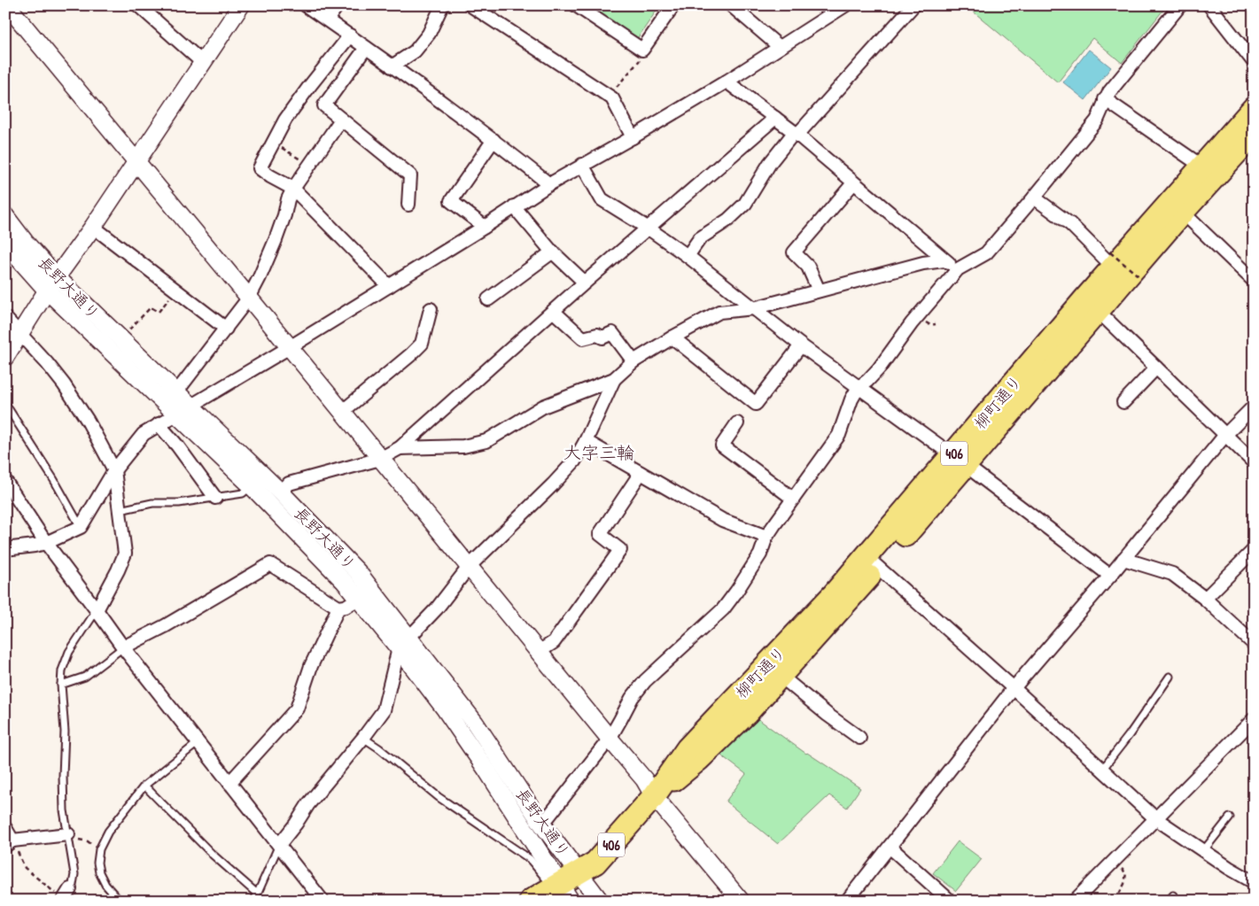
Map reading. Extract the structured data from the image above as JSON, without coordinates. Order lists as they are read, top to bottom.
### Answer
{
  "streets": {
    "highway": ["柳町通り", "406"],
    "street": ["長野大通り"]
  },
  "crossings": [
    ["長野大通り", "柳町通り"],
    ["長野大通り", "406"],
    ["柳町通り", "406"]
  ],
  "districts": ["大字三輪"]
}
